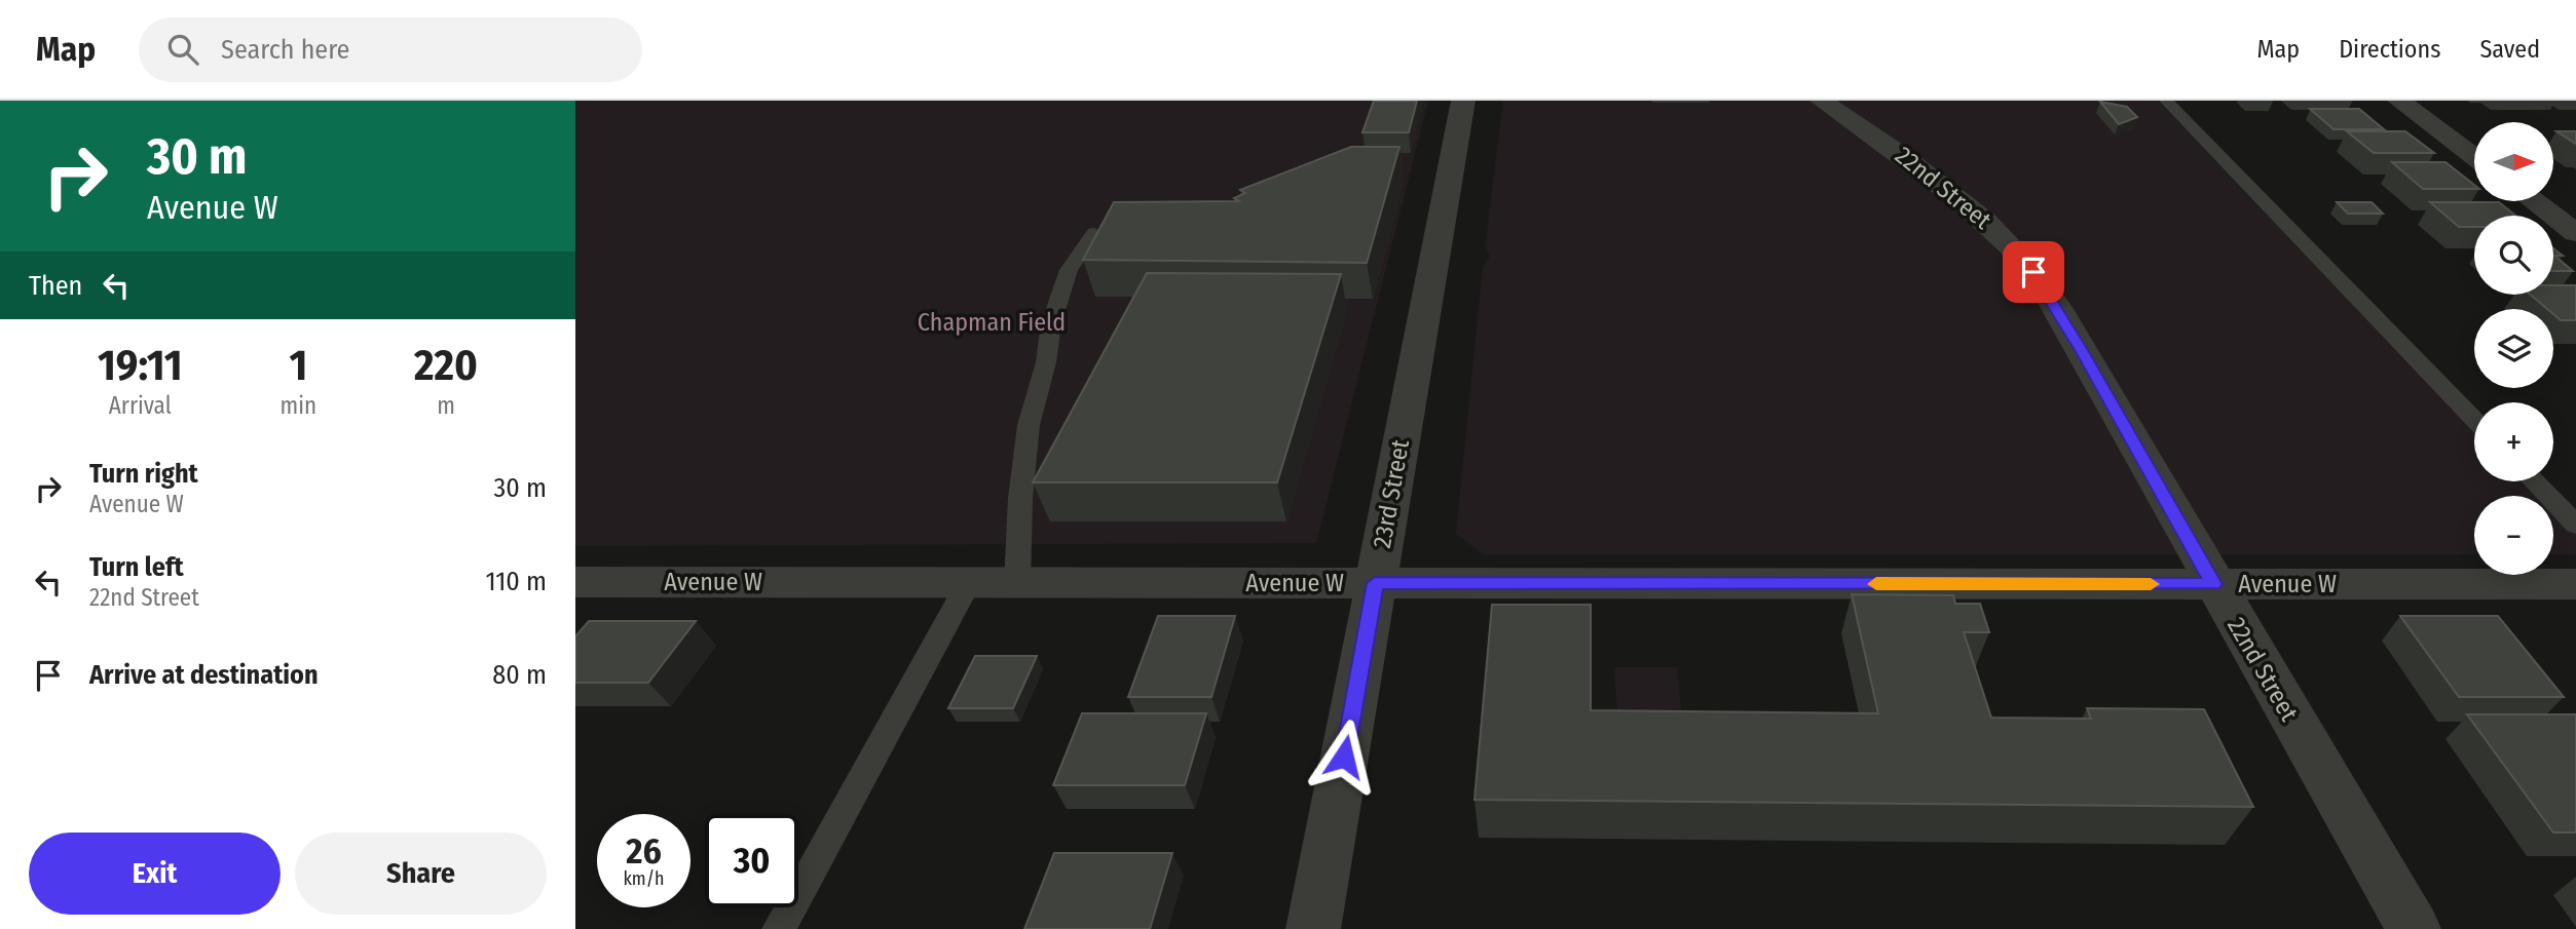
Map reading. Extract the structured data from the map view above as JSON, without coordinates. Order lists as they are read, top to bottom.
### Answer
{
  "streets": {
    "street": ["22nd Street", "23rd Street", "Avenue W"]
  },
  "crossings": [
    ["22nd Street", "Avenue W"],
    ["23rd Street", "Avenue W"]
  ],
  "parks": ["Chapman Field"],
  "north": "right",
  "page": {
    "header": "Map",
    "search": "Search here",
    "nav": ["Map", "Directions", "Saved"],
    "turn": ["30 m", "Avenue W"],
    "map_buttons": ["+", "−"],
    "then": "Then",
    "eta": [
      "19:11",
      "Arrival",
      "1",
      "min",
      "220",
      "m"
    ],
    "list": [
      {
        "name": "Turn right",
        "note": "Avenue W",
        "value": "30 m"
      },
      {
        "name": "Turn left",
        "note": "22nd Street",
        "value": "110 m"
      },
      {
        "name": "Arrive at destination",
        "value": "80 m"
      }
    ],
    "speed": "26 km/h",
    "limit": "30",
    "buttons": ["Exit", "Share"]
  }
}
